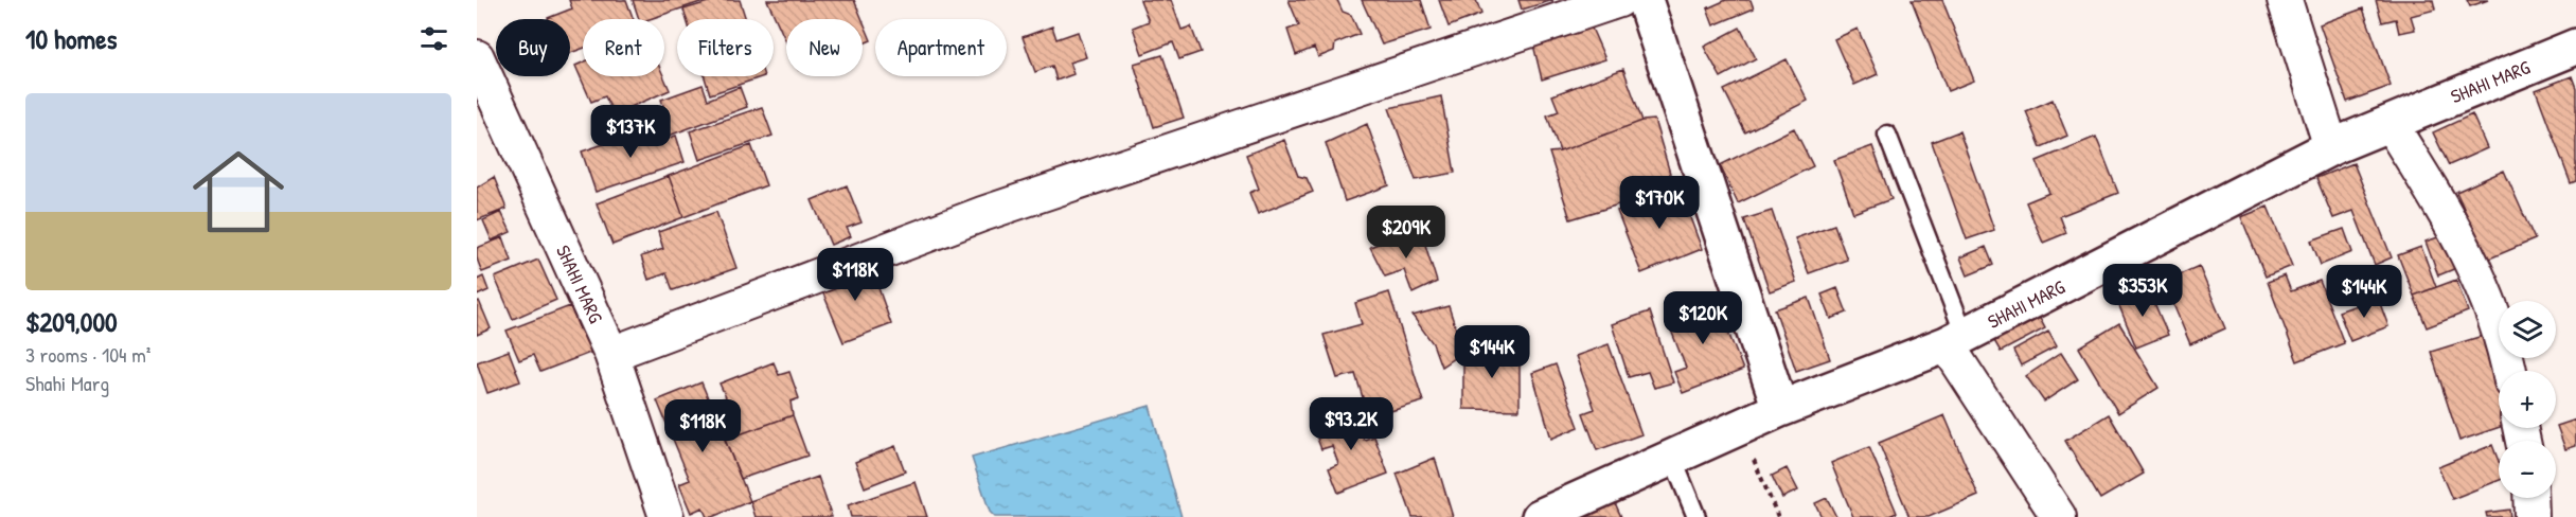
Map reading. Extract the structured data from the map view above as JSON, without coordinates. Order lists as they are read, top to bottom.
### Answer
{
  "streets": {
    "street": ["SHAHI MARG"]
  },
  "page": {
    "heading": "10 homes",
    "chip": [
      "Buy",
      "Rent",
      "Filters",
      "New",
      "Apartment"
    ],
    "list": [
      {
        "name": "$209,000",
        "note": "3 rooms · 104 m² · Shahi Marg"
      }
    ],
    "price": [
      "$137K",
      "$170K",
      "$209K",
      "$118K",
      "$353K",
      "$144K",
      "$120K",
      "$144K",
      "$93.2K",
      "$118K"
    ],
    "map_buttons": ["+", "−"]
  }
}
